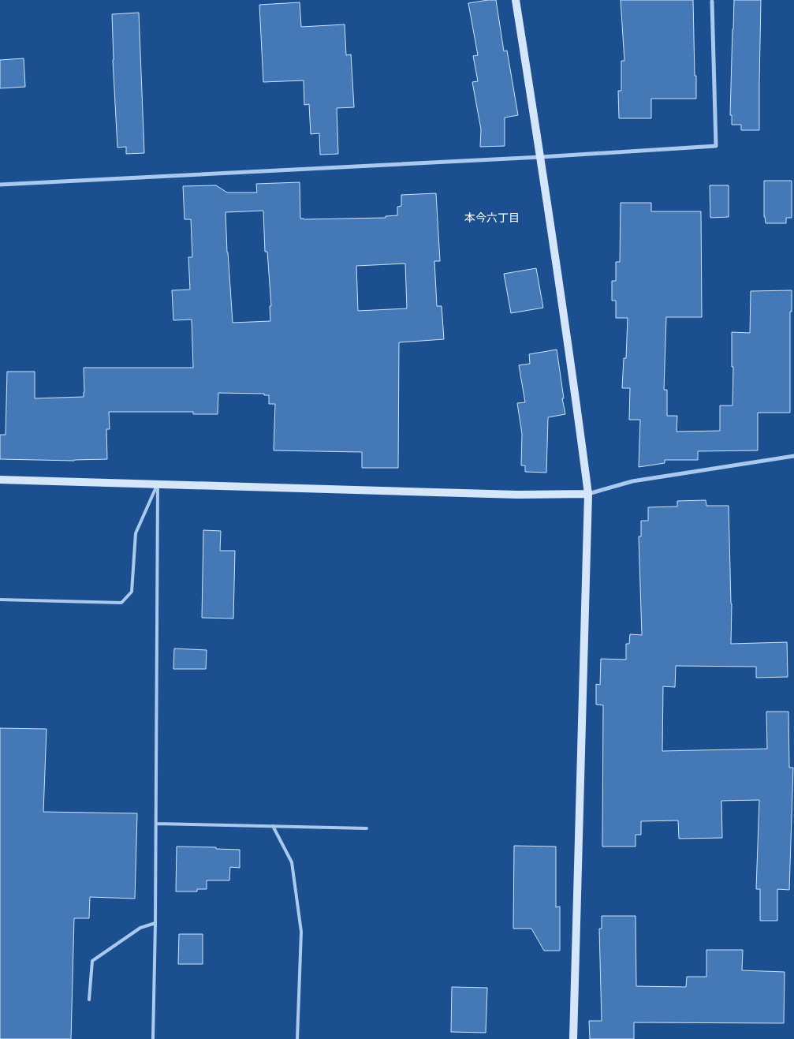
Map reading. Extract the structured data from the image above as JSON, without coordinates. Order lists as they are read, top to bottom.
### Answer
{
  "districts": ["本今六丁目"]
}
